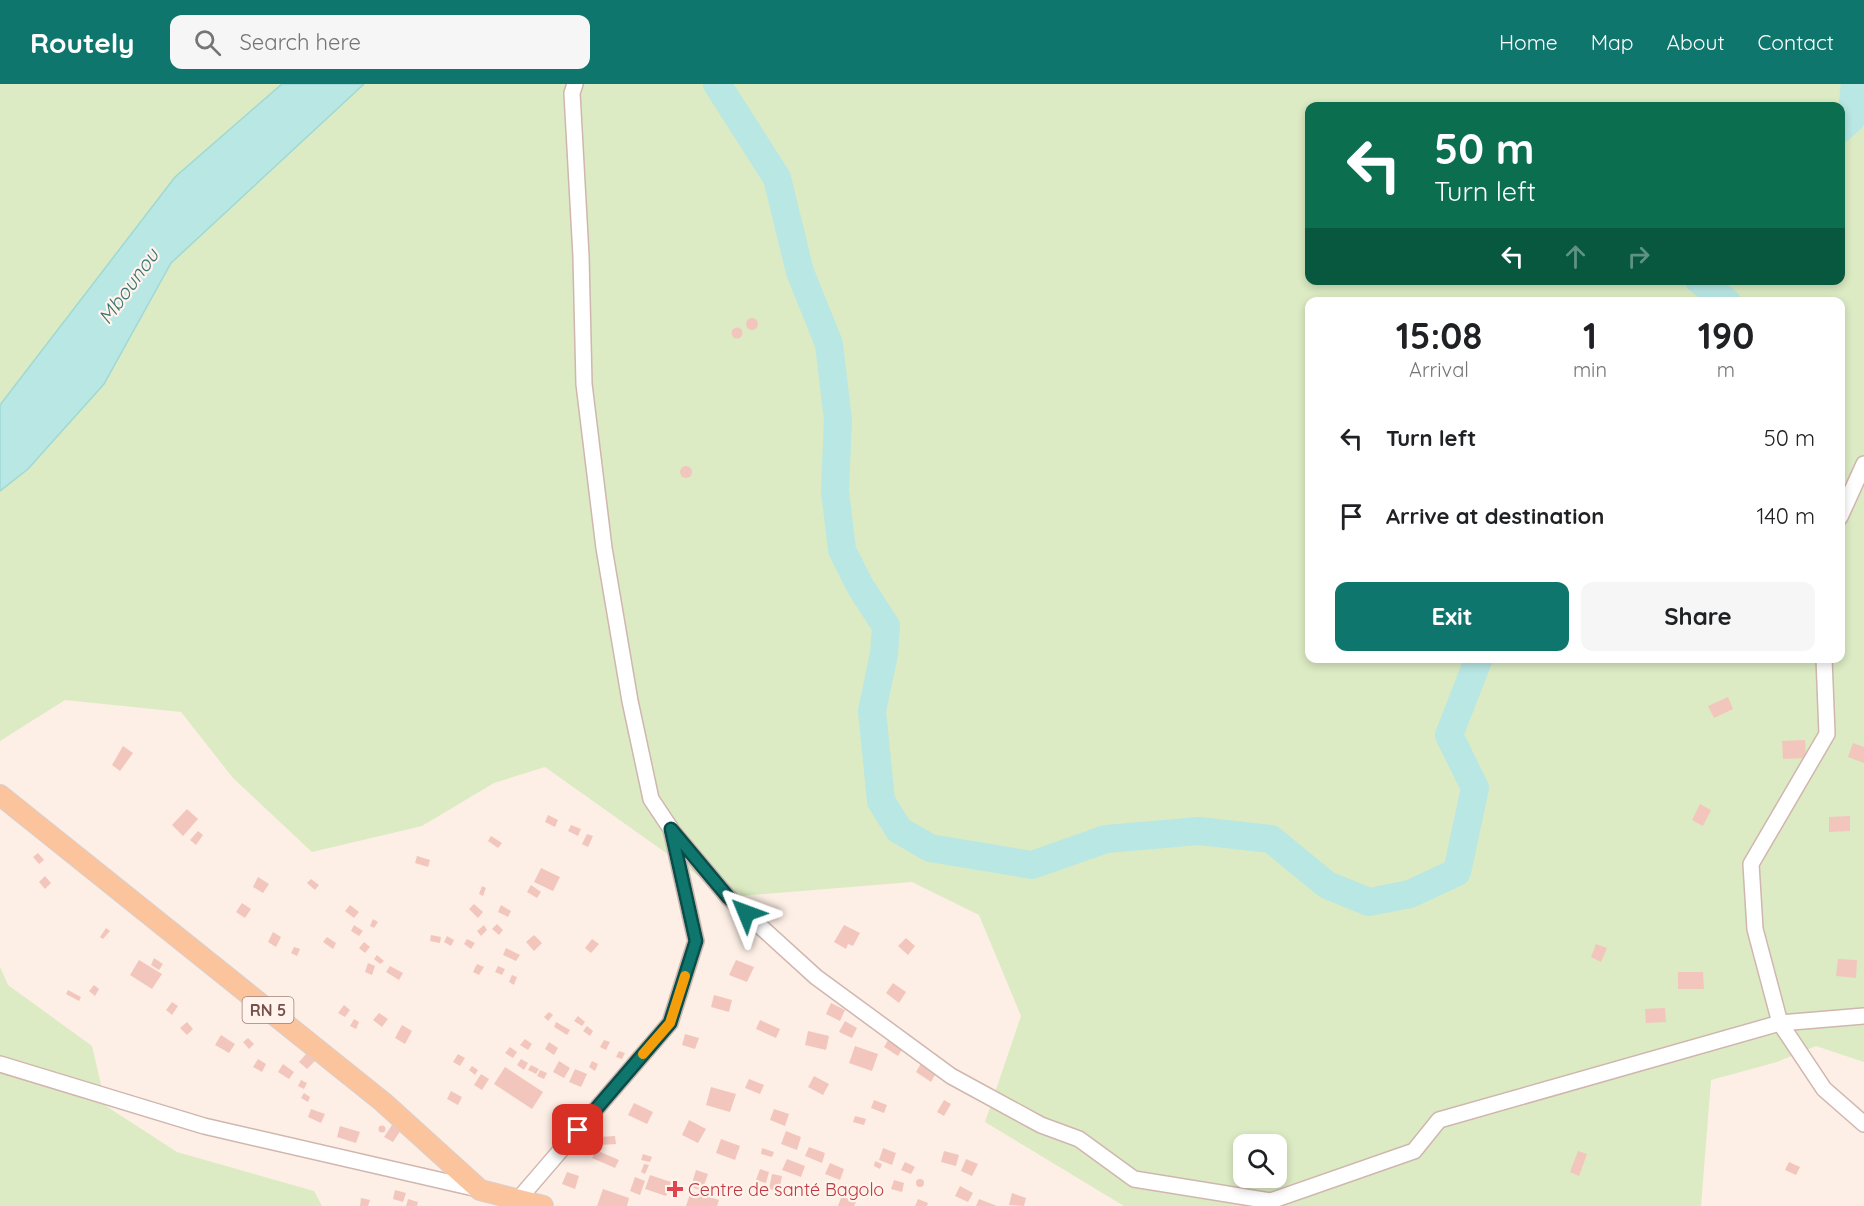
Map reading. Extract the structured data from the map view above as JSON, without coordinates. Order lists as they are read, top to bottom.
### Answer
{
  "streets": {
    "main road": ["RN 5"]
  },
  "water": ["Mbounou"],
  "places": {
    "health": ["Centre de santé Bagolo"]
  },
  "page": {
    "header": "Routely",
    "search": "Search here",
    "nav": [
      "Home",
      "Map",
      "About",
      "Contact"
    ],
    "turn": ["50 m", "Turn left"],
    "eta": [
      "15:08",
      "Arrival",
      "1",
      "min",
      "190",
      "m"
    ],
    "list": [
      {
        "name": "Turn left",
        "value": "50 m"
      },
      {
        "name": "Arrive at destination",
        "value": "140 m"
      }
    ],
    "buttons": ["Exit", "Share"]
  }
}
